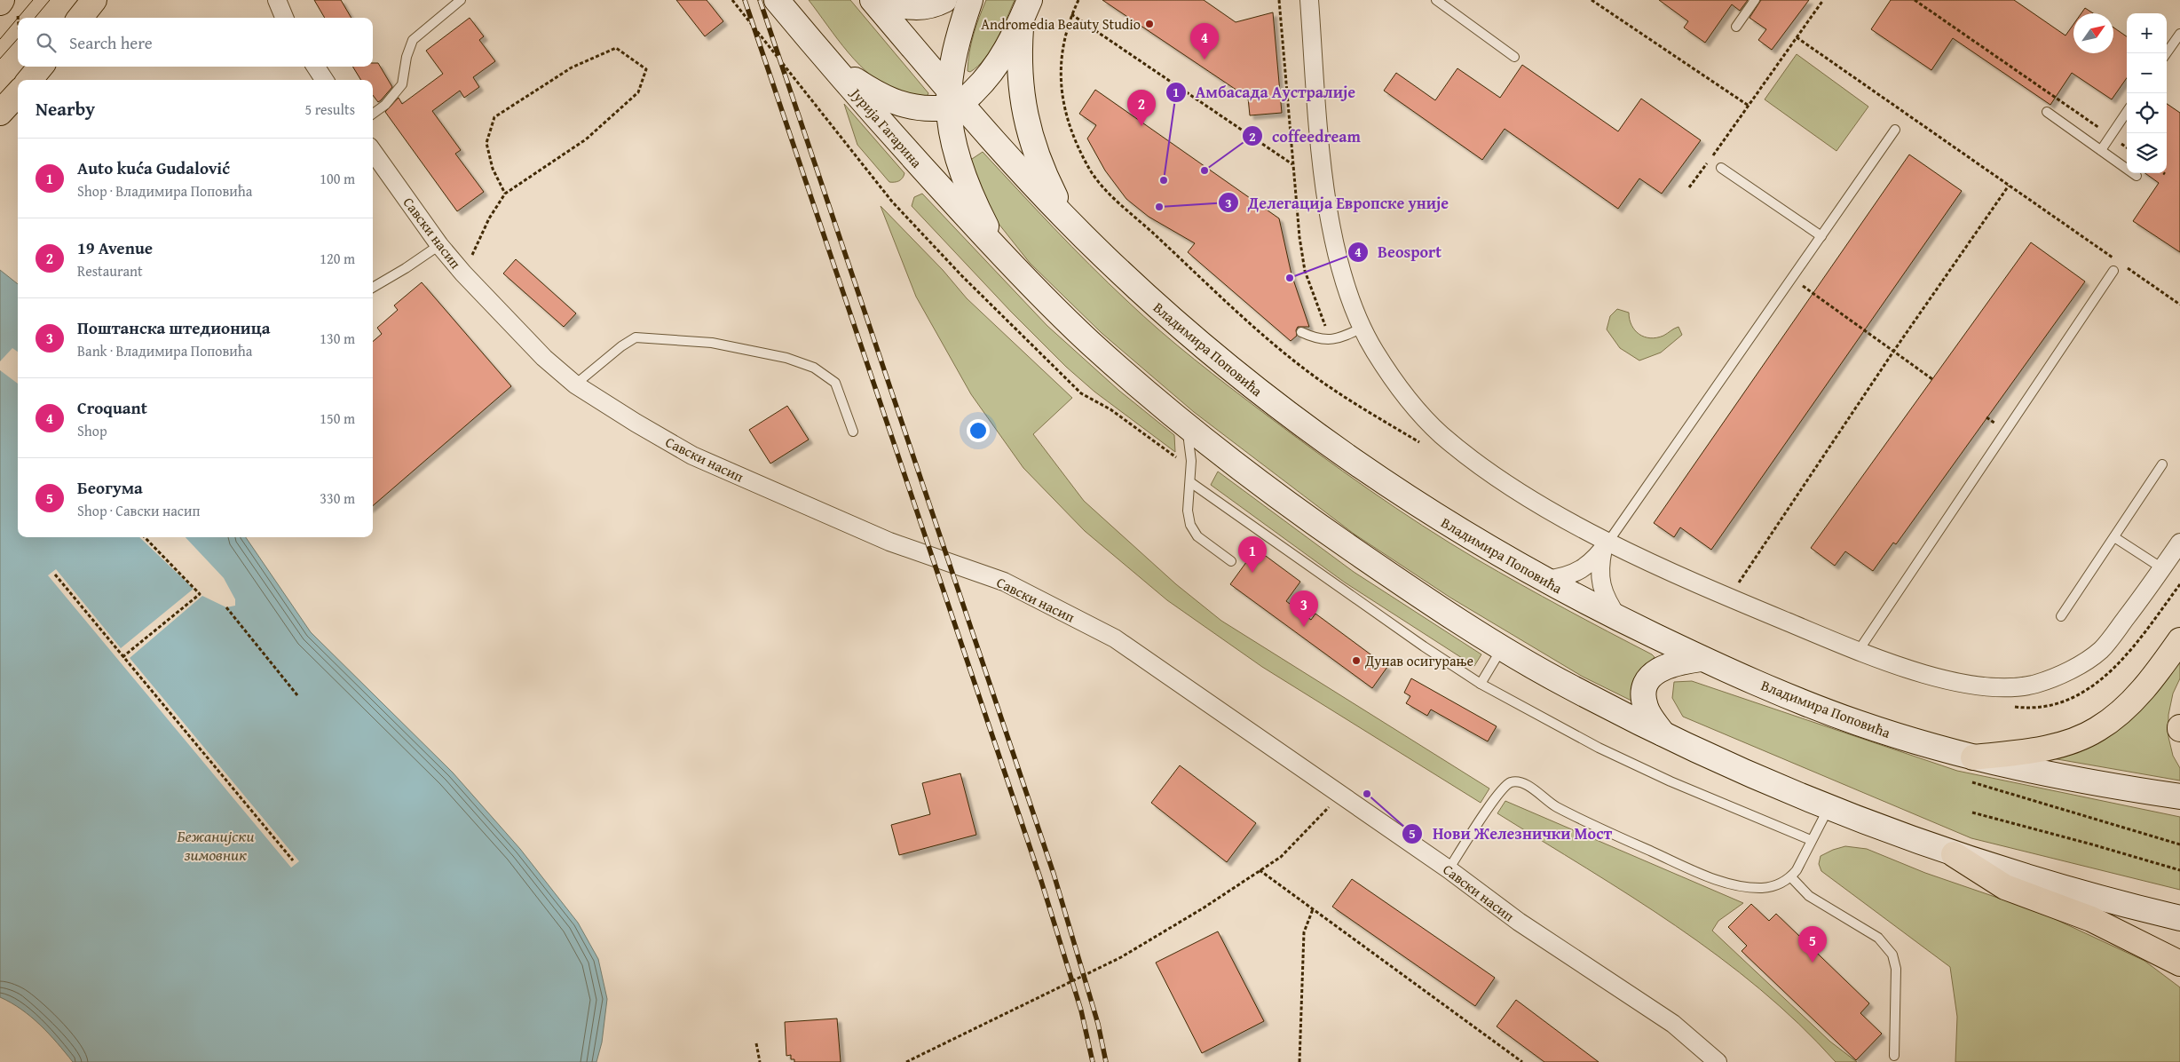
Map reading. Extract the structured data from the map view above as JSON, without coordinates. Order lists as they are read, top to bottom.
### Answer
{
  "streets": {
    "main road": ["Јурија Гагарина", "Владимира Поповића"],
    "street": ["Савски насип"]
  },
  "water": ["Бежанијски зимовник"],
  "places": [
    "Andromedia Beauty Studio",
    "coffeedream",
    "Амбасада Аустралије",
    "Делегација Европске уније",
    "Beosport",
    "Дунав осигурање",
    "Нови Железнички Мост"
  ],
  "north": "top right",
  "page": {
    "map_buttons": ["+", "−"],
    "search": "Search here",
    "pins": [
      "4",
      "2",
      "1",
      "3",
      "5"
    ],
    "heading": ["Nearby", "5 results"],
    "list": [
      {
        "mark": "1",
        "name": "Auto kuća Gudalović",
        "note": "Shop · Владимира Поповића",
        "value": "100 m"
      },
      {
        "mark": "2",
        "name": "19 Avenue",
        "note": "Restaurant",
        "value": "120 m"
      },
      {
        "mark": "3",
        "name": "Поштанска штедионица",
        "note": "Bank · Владимира Поповића",
        "value": "130 m"
      },
      {
        "mark": "4",
        "name": "Croquant",
        "note": "Shop",
        "value": "150 m"
      },
      {
        "mark": "5",
        "name": "Беогума",
        "note": "Shop · Савски насип",
        "value": "330 m"
      }
    ]
  }
}
